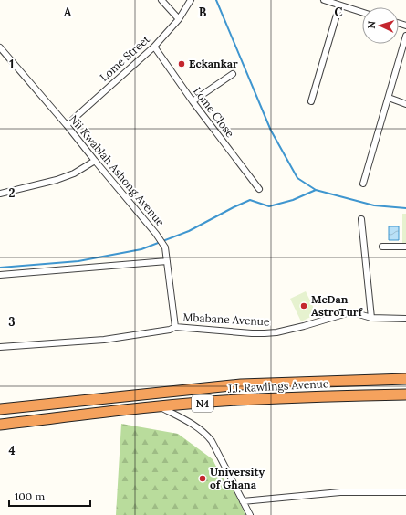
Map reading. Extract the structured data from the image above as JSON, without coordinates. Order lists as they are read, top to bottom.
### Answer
{
  "streets": {
    "highway": ["J.J. Rawlings Avenue", "N4"],
    "street": [
      "Lome Street",
      "Lome Close",
      "Nii Kwablah Ashong Avenue",
      "Mbabane Avenue"
    ]
  },
  "crossings": [
    ["Lome Street", "Lome Close"],
    ["Lome Street", "Nii Kwablah Ashong Avenue"],
    ["Nii Kwablah Ashong Avenue", "Mbabane Avenue"]
  ],
  "places": ["Eckankar", "McDan AstroTurf", "University of Ghana"],
  "scale_bar": "100 m",
  "north": "left",
  "grid": {
    "columns": ["A", "B", "C"],
    "rows": [
      "1",
      "2",
      "3",
      "4"
    ]
  }
}
